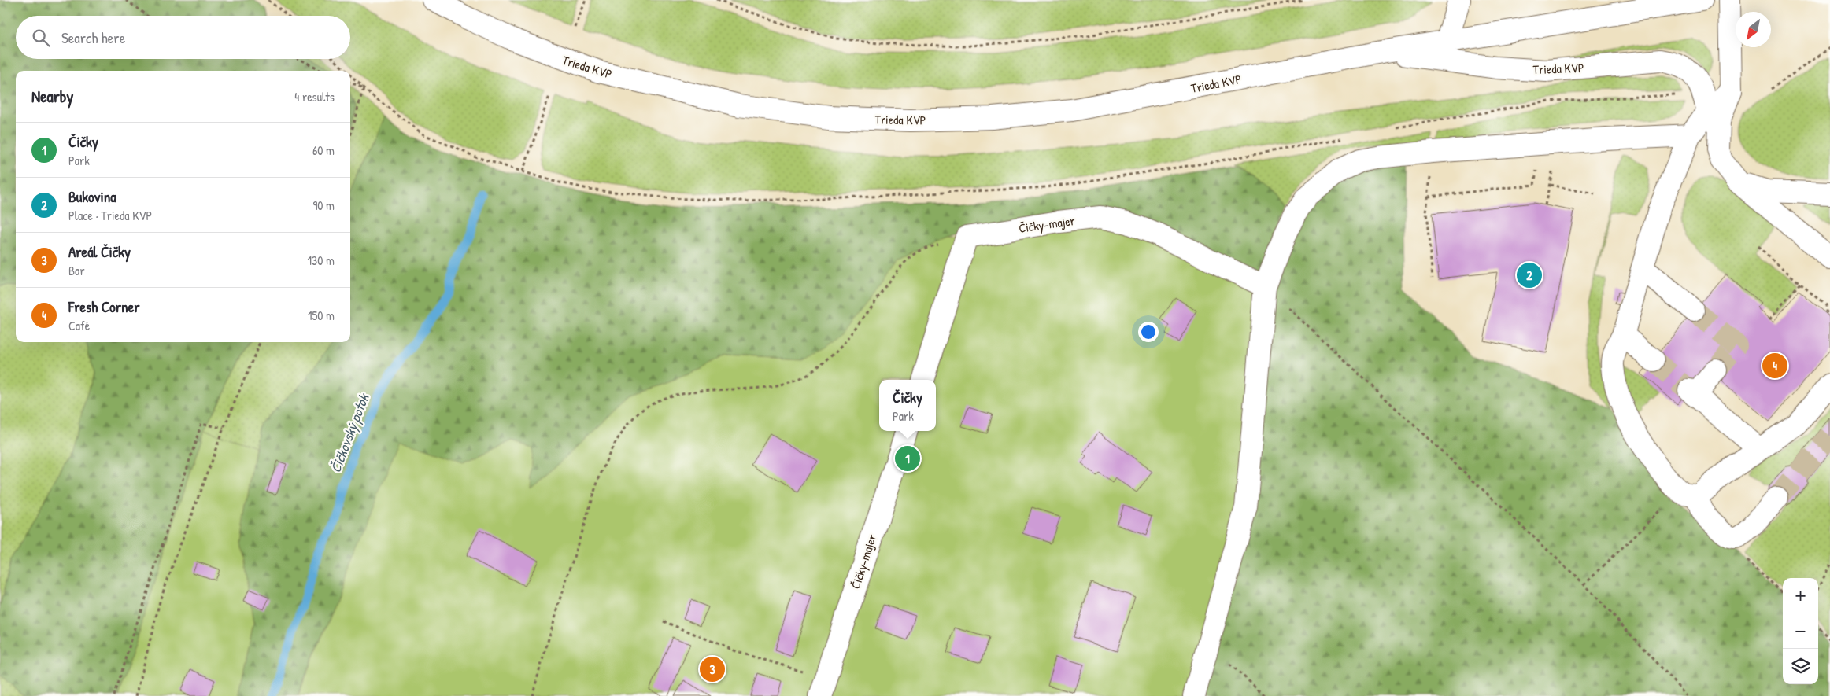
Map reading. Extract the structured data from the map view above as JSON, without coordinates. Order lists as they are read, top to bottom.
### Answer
{
  "streets": {
    "street": ["Trieda KVP", "Čičky-majer"]
  },
  "water": ["Čičkovský potok"],
  "north": "bottom left",
  "page": {
    "search": "Search here",
    "heading": ["Nearby", "4 results"],
    "list": [
      {
        "mark": "1",
        "name": "Čičky",
        "note": "Park",
        "value": "60 m"
      },
      {
        "mark": "2",
        "name": "Bukovina",
        "note": "Place · Trieda KVP",
        "value": "90 m"
      },
      {
        "mark": "3",
        "name": "Areál Čičky",
        "note": "Bar",
        "value": "130 m"
      },
      {
        "mark": "4",
        "name": "Fresh Corner",
        "note": "Café",
        "value": "150 m"
      }
    ],
    "pins": [
      "2",
      "4",
      "1",
      "3"
    ],
    "popup": ["Čičky", "Park"],
    "map_buttons": ["+", "−"]
  }
}
